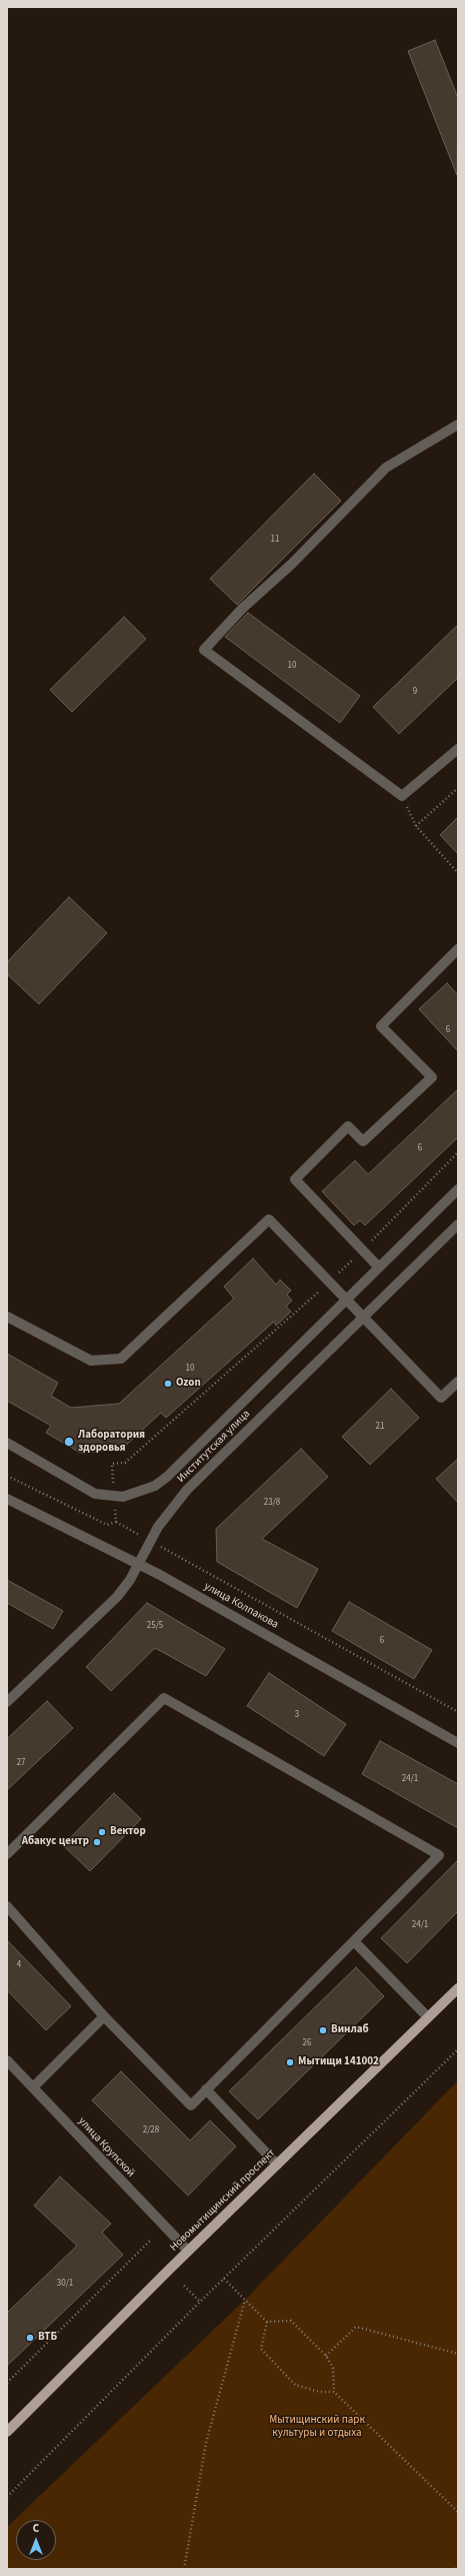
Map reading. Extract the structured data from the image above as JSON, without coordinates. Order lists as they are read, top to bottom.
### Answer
{
  "streets": {
    "main road": ["Новомытищинский проспект"],
    "street": ["Институтская улица", "улица Колпакова", "улица Крупской"]
  },
  "crossings": [
    ["Институтская улица", "улица Колпакова"],
    ["улица Крупской", "Новомытищинский проспект"]
  ],
  "parks": ["Мытищинский парк культуры и отдыха"],
  "places": [
    "Ozon",
    "Лаборатория здоровья",
    "Вектор",
    "Абакус центр",
    "Винлаб",
    "Мытищи 141002",
    "ВТБ"
  ],
  "house_numbers": [
    "11",
    "10",
    "9",
    "6",
    "6",
    "10",
    "21",
    "23/8",
    "25/5",
    "6",
    "3",
    "27",
    "24/1",
    "24/1",
    "4",
    "26",
    "2/28",
    "30/1"
  ],
  "north": "top"
}
